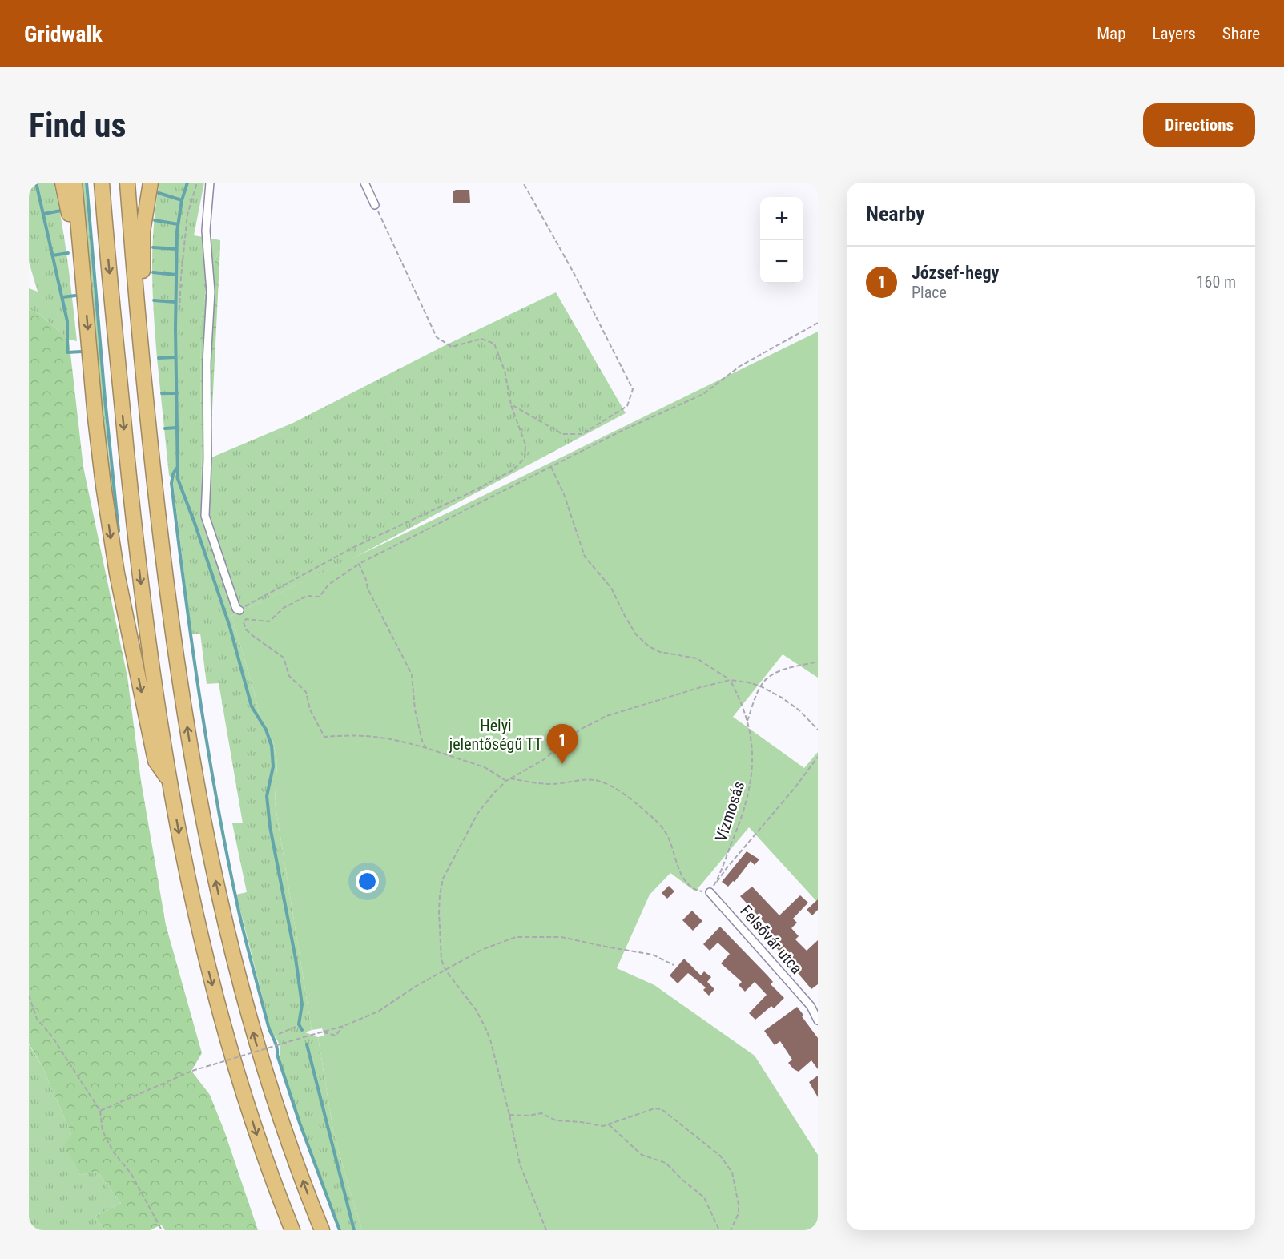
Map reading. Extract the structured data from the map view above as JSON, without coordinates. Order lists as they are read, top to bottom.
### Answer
{
  "streets": {
    "street": ["Felsővár utca"],
    "path": ["Vízmosás"]
  },
  "crossings": [
    ["Vízmosás", "Felsővár utca"]
  ],
  "parks": ["Helyi jelentőségű TT"],
  "page": {
    "header": "Gridwalk",
    "nav": ["Map", "Layers", "Share"],
    "buttons": "Directions",
    "title": "Find us",
    "heading": "Nearby",
    "map_buttons": ["+", "−"],
    "list": [
      {
        "mark": "1",
        "name": "József-hegy",
        "note": "Place",
        "value": "160 m"
      }
    ],
    "pins": "1"
  }
}
